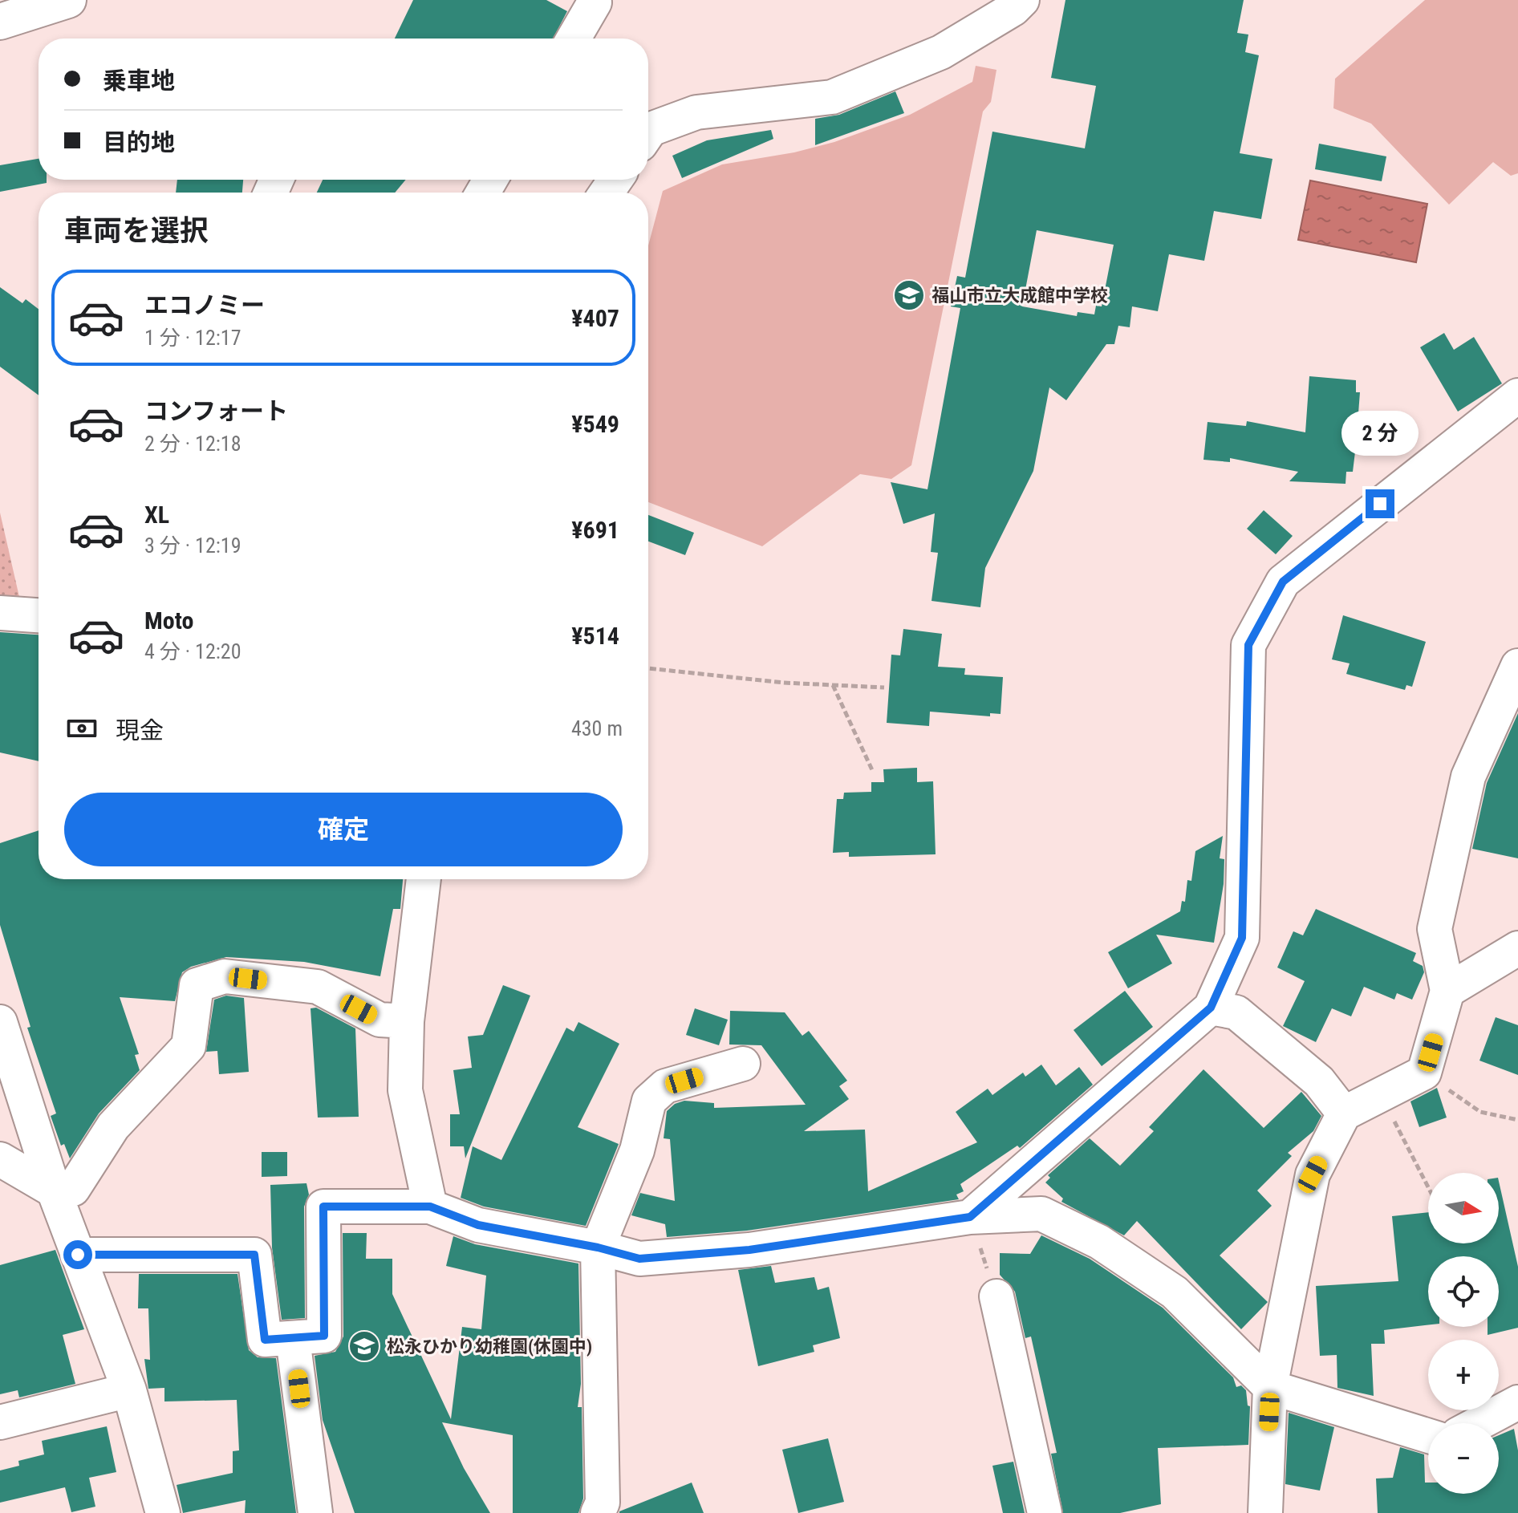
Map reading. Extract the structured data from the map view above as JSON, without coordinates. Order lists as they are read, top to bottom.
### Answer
{
  "places": {
    "school or university": ["福山市立大成館中学校", "松永ひかり幼稚園(休園中)"]
  },
  "north": "right",
  "page": {
    "banner": ["乗車地", "目的地"],
    "heading": "車両を選択",
    "list": [
      {
        "name": "エコノミー",
        "note": "1 分 · 12:17",
        "value": "¥407"
      },
      {
        "name": "コンフォート",
        "note": "2 分 · 12:18",
        "value": "¥549"
      },
      {
        "name": "XL",
        "note": "3 分 · 12:19",
        "value": "¥691"
      },
      {
        "name": "Moto",
        "note": "4 分 · 12:20",
        "value": "¥514"
      }
    ],
    "bubble": "2 分",
    "pay": ["現金", "430 m"],
    "buttons": "確定",
    "map_buttons": ["+", "−"]
  }
}
